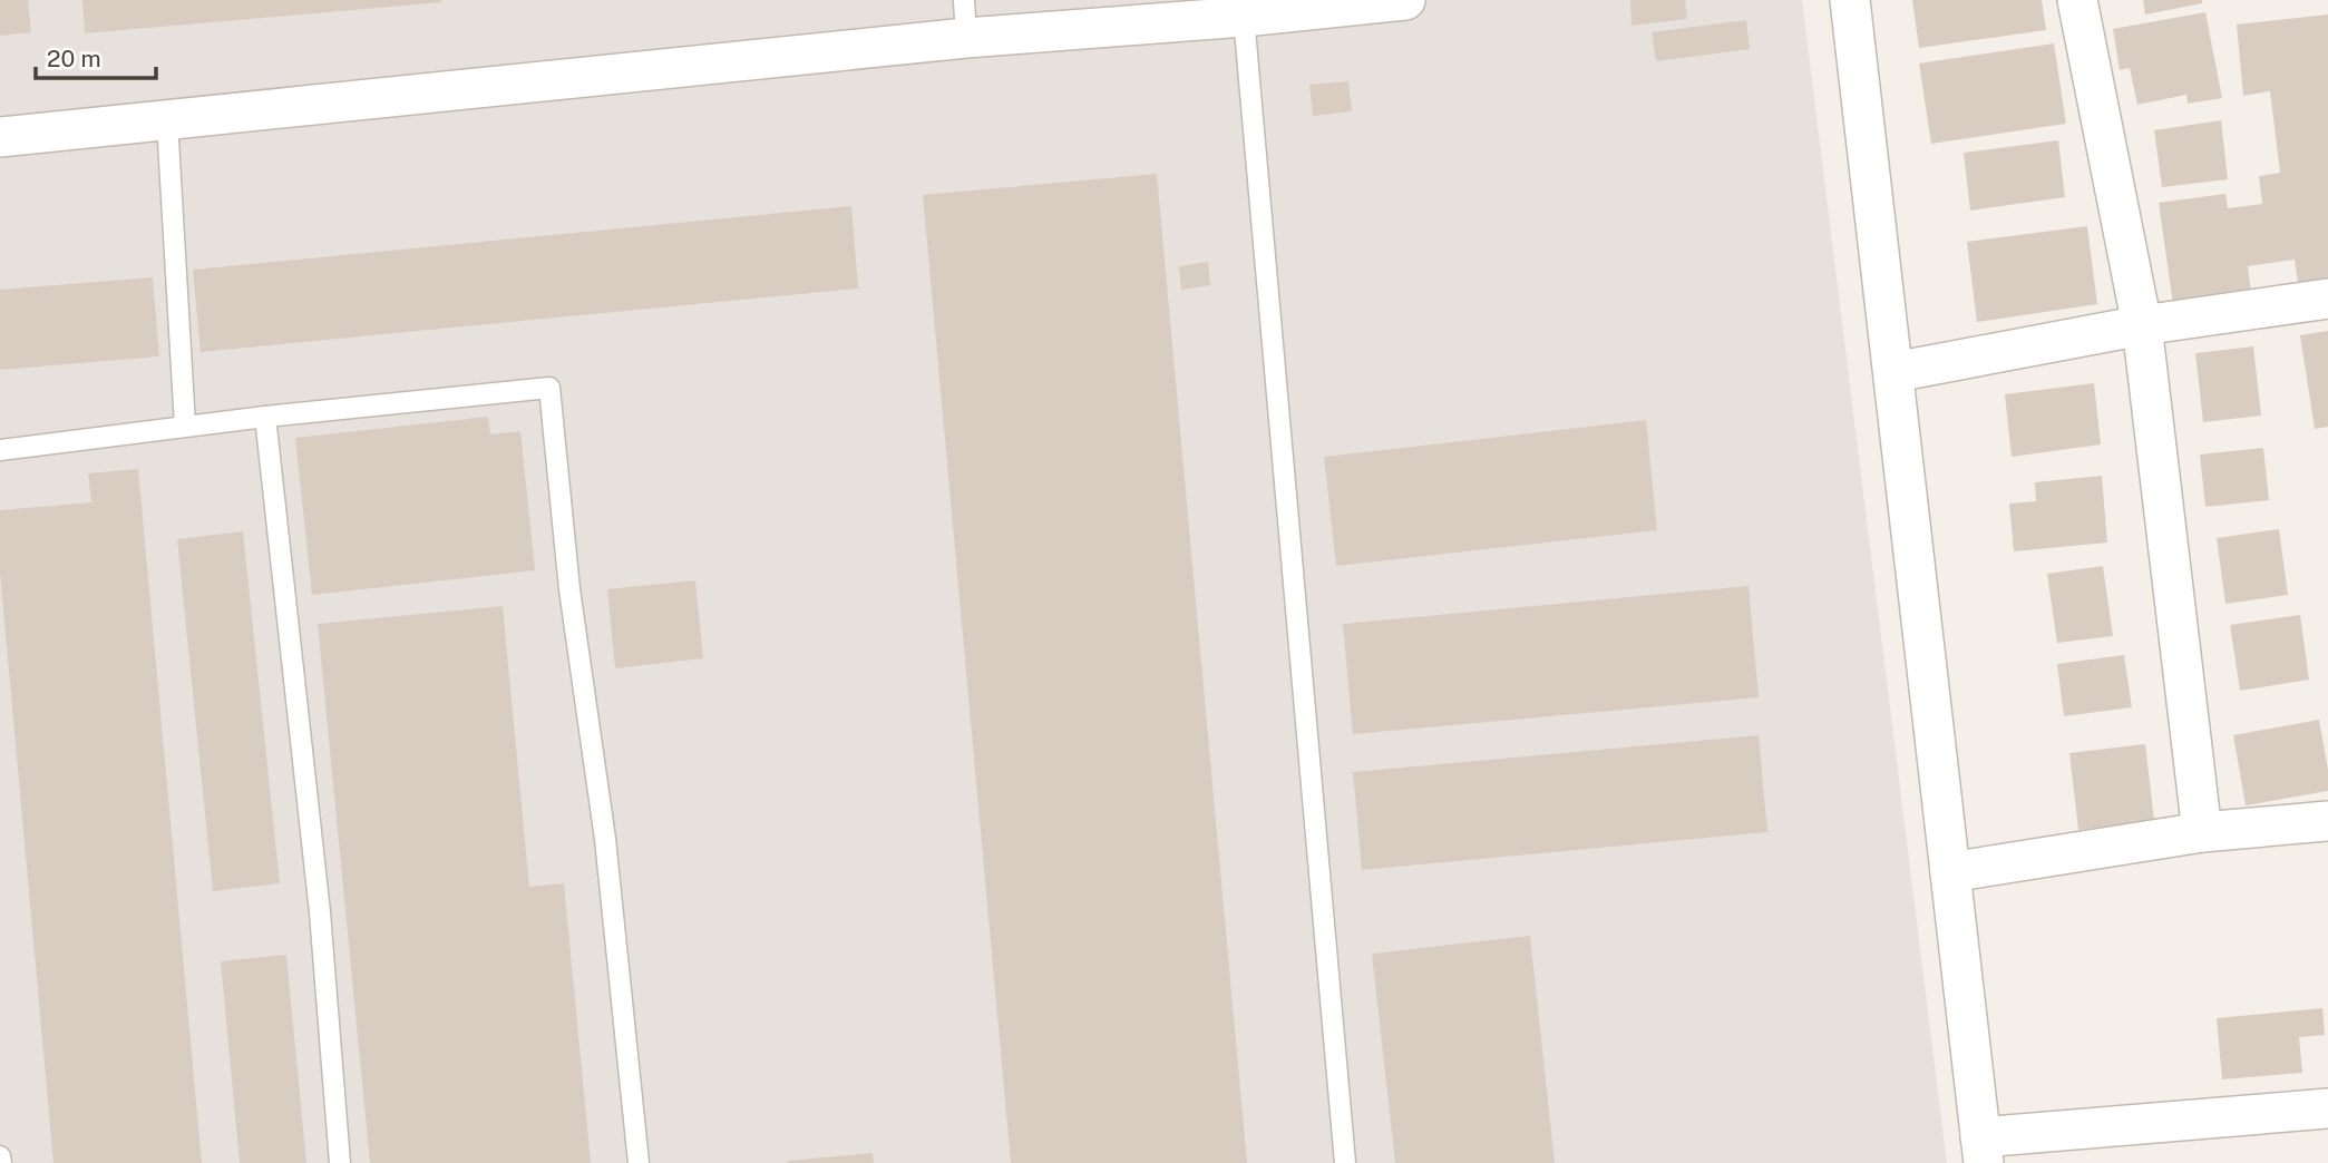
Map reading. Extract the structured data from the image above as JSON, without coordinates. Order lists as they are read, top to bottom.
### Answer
{
  "scale_bar": "20 m"
}
